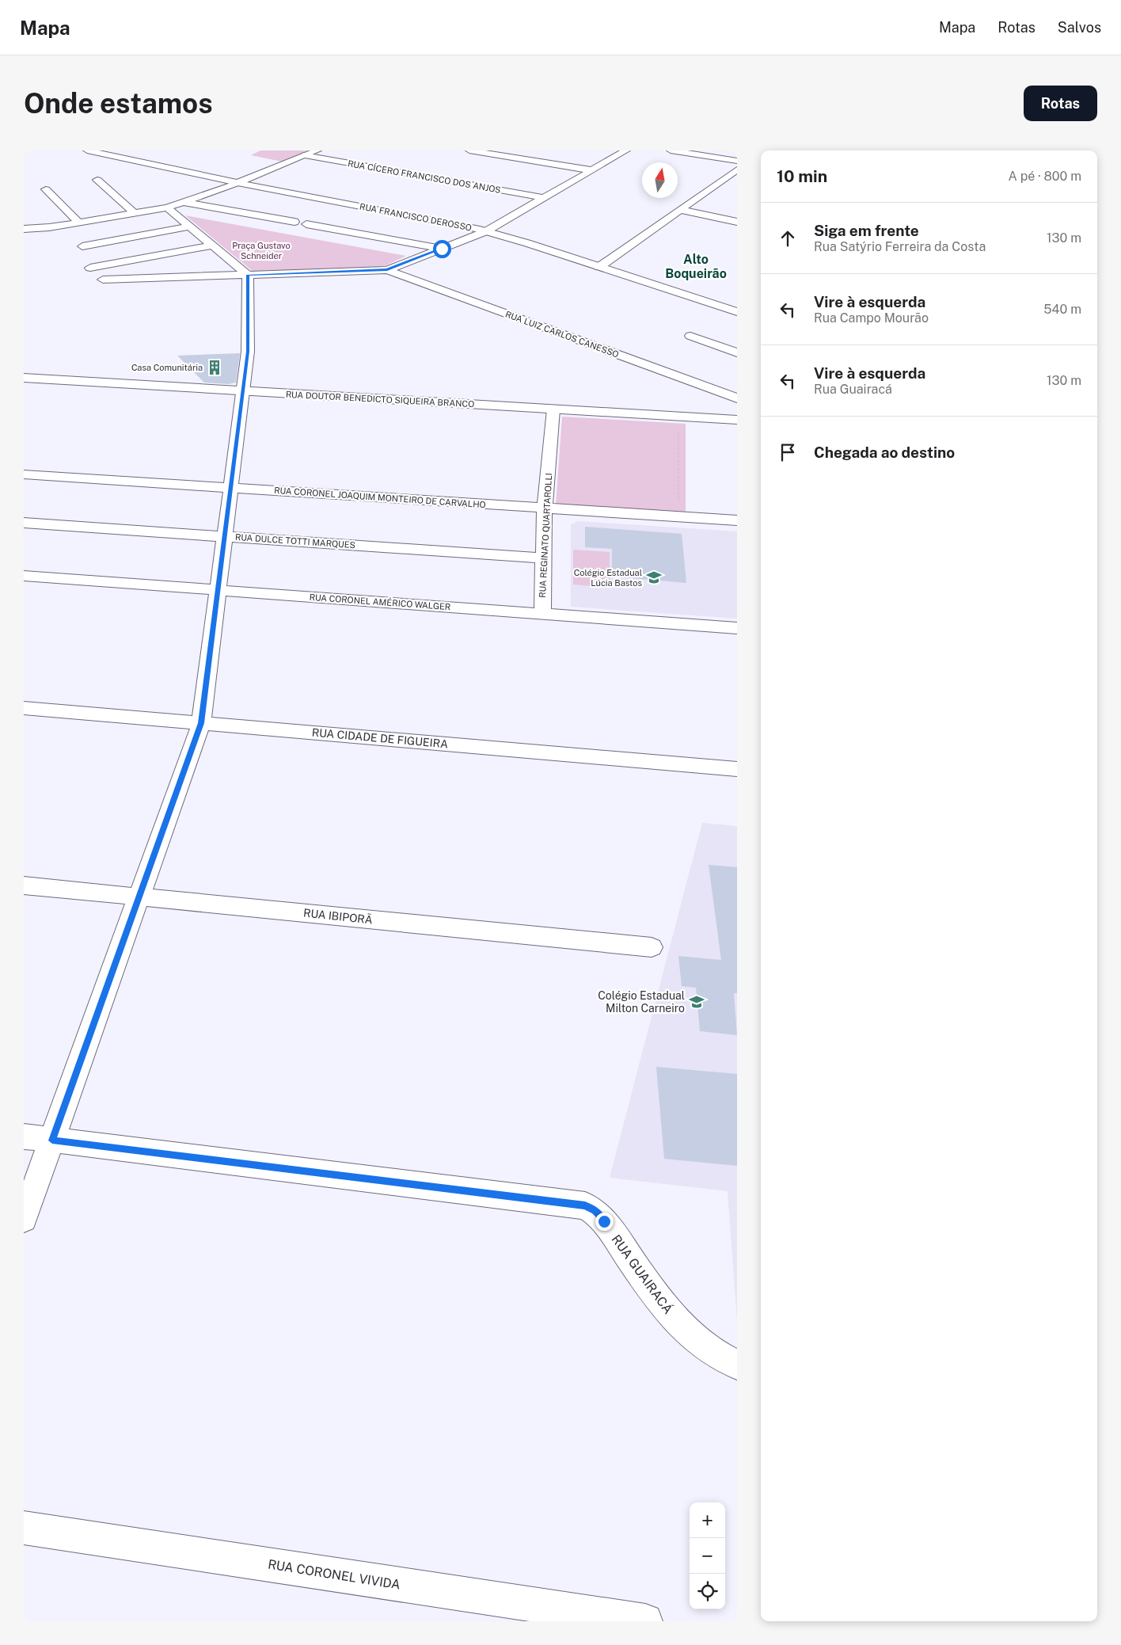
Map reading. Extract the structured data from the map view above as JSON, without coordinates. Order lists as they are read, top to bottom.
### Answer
{
  "streets": {
    "street": [
      "RUA CÍCERO FRANCISCO DOS ANJOS",
      "RUA FRANCISCO DEROSSO",
      "RUA LUIZ CARLOS CANESSO",
      "RUA DOUTOR BENEDICTO SIQUEIRA BRANCO",
      "RUA CORONEL JOAQUIM MONTEIRO DE CARVALHO",
      "RUA REGINATO QUARTAROLLI",
      "RUA DULCE TOTTI MARQUES",
      "RUA CORONEL AMÉRICO WALGER",
      "RUA CIDADE DE FIGUEIRA",
      "RUA IBIPORÃ",
      "RUA GUAIRACÁ",
      "RUA CORONEL VIVIDA"
    ]
  },
  "crossings": [
    ["RUA DOUTOR BENEDICTO SIQUEIRA BRANCO", "RUA REGINATO QUARTAROLLI"],
    ["RUA CORONEL JOAQUIM MONTEIRO DE CARVALHO", "RUA REGINATO QUARTAROLLI"],
    ["RUA REGINATO QUARTAROLLI", "RUA DULCE TOTTI MARQUES"],
    ["RUA REGINATO QUARTAROLLI", "RUA CORONEL AMÉRICO WALGER"]
  ],
  "districts": ["Alto Boqueirão"],
  "parks": ["Praça Gustavo Schneider"],
  "places": {
    "building": ["Casa Comunitária"],
    "school or university": ["Colégio Estadual Lúcia Bastos", "Colégio Estadual Milton Carneiro"]
  },
  "north": "top",
  "page": {
    "header": "Mapa",
    "nav": ["Mapa", "Rotas", "Salvos"],
    "buttons": "Rotas",
    "title": "Onde estamos",
    "heading": ["10 min", "A pé · 800 m"],
    "list": [
      ["Siga em frente", "Rua Satýrio Ferreira da Costa", "130 m"],
      ["Vire à esquerda", "Rua Campo Mourão", "540 m"],
      ["Vire à esquerda", "Rua Guairacá", "130 m"],
      "Chegada ao destino"
    ],
    "map_buttons": ["+", "−"]
  }
}
